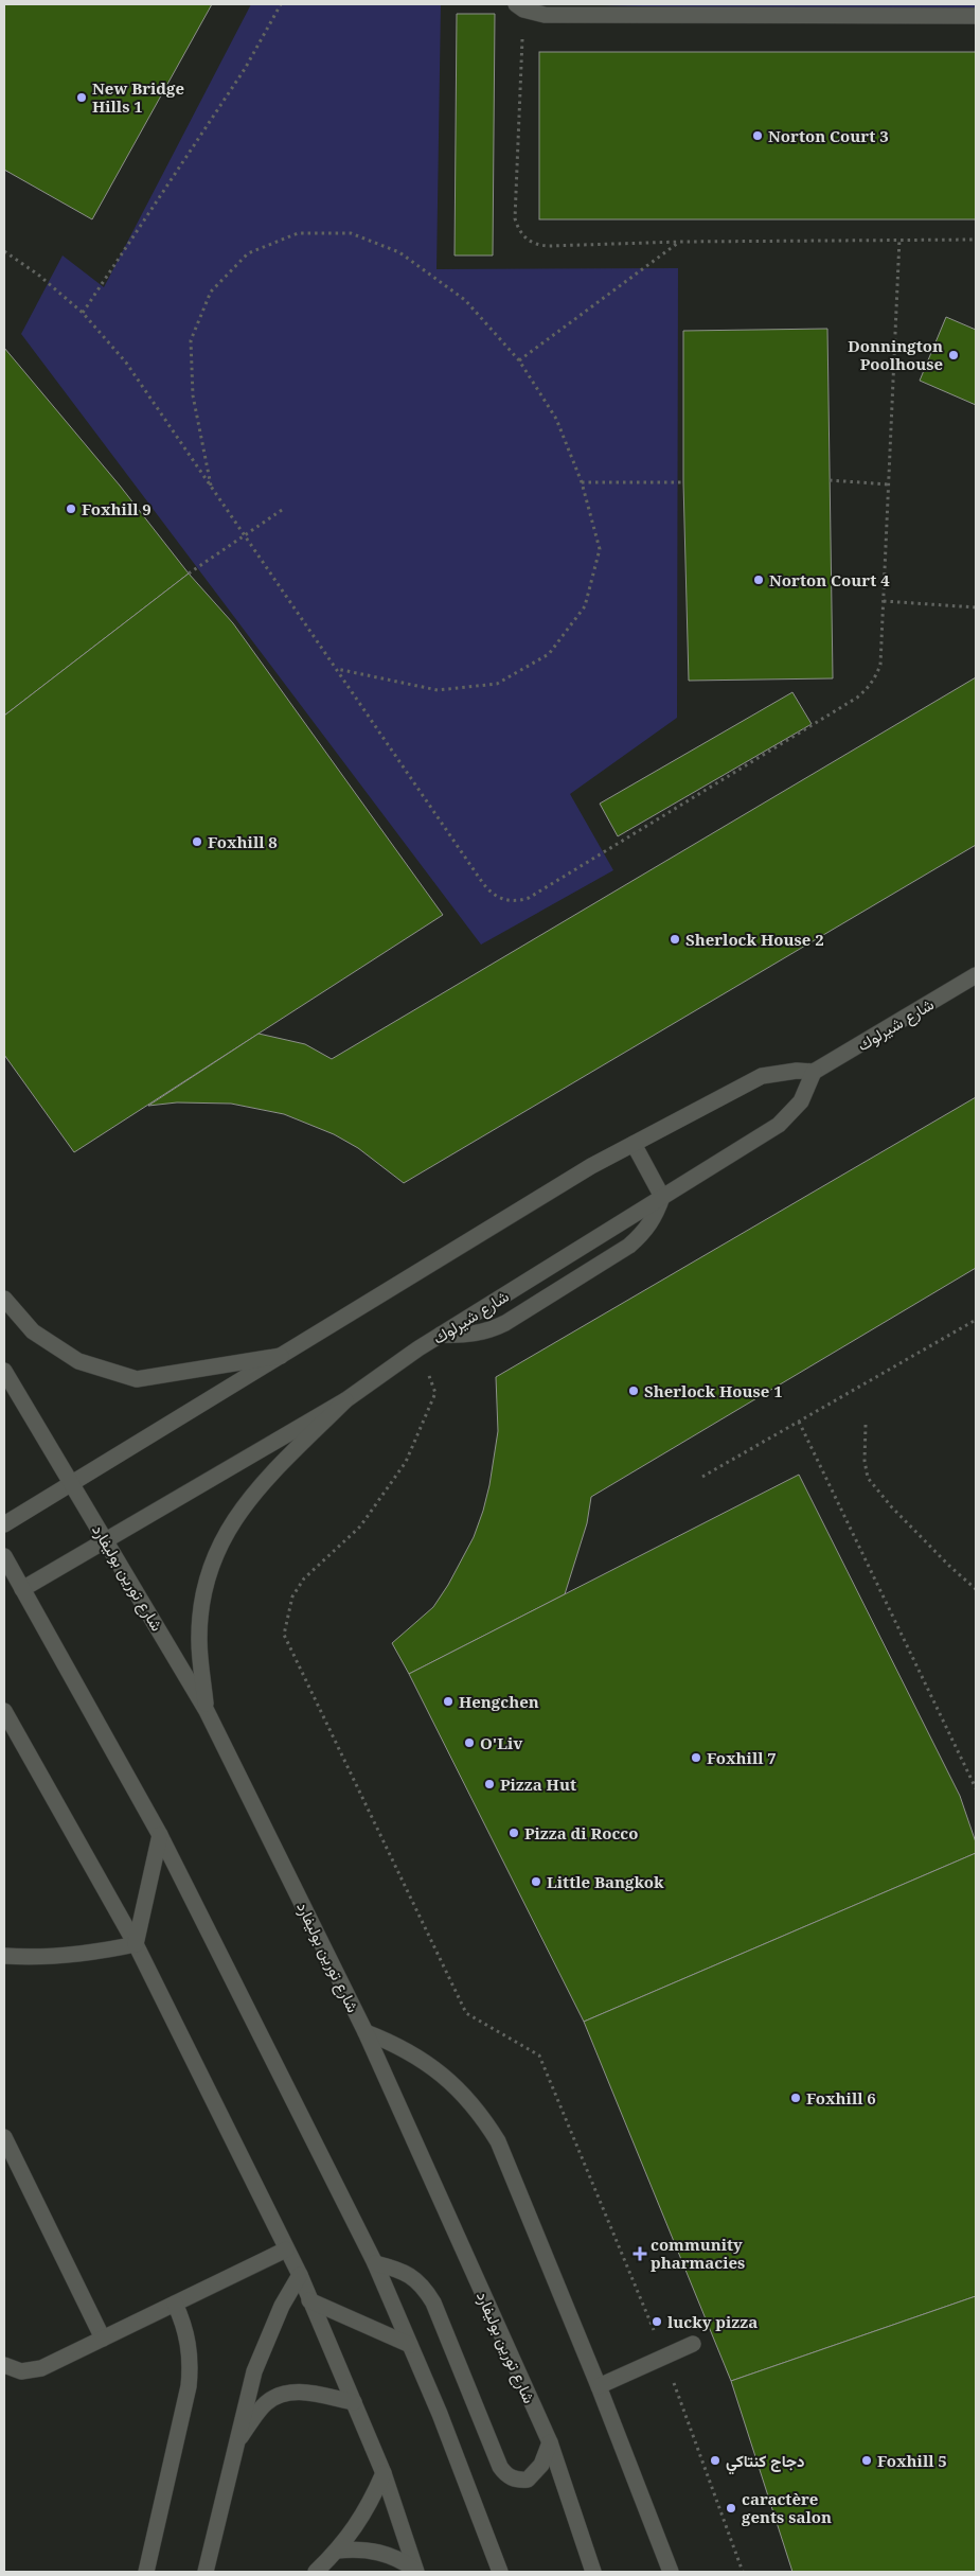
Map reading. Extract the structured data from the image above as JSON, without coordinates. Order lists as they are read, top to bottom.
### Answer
{
  "streets": {
    "main road": ["شارع شيرلوك", "شارع تورين بوليفارد"]
  },
  "crossings": [
    ["شارع شيرلوك", "شارع تورين بوليفارد"]
  ],
  "places": {
    "other": [
      "New Bridge Hills 1",
      "Norton Court 3",
      "Donnington Poolhouse",
      "Foxhill 9",
      "Norton Court 4",
      "Foxhill 8",
      "Sherlock House 2",
      "Sherlock House 1",
      "Hengchen",
      "O'Liv",
      "Foxhill 7",
      "Pizza Hut",
      "Pizza di Rocco",
      "Little Bangkok",
      "Foxhill 6",
      "lucky pizza",
      "دجاج كنتاكي",
      "Foxhill 5",
      "caractère gents salon"
    ],
    "health": ["community pharmacies"]
  }
}
